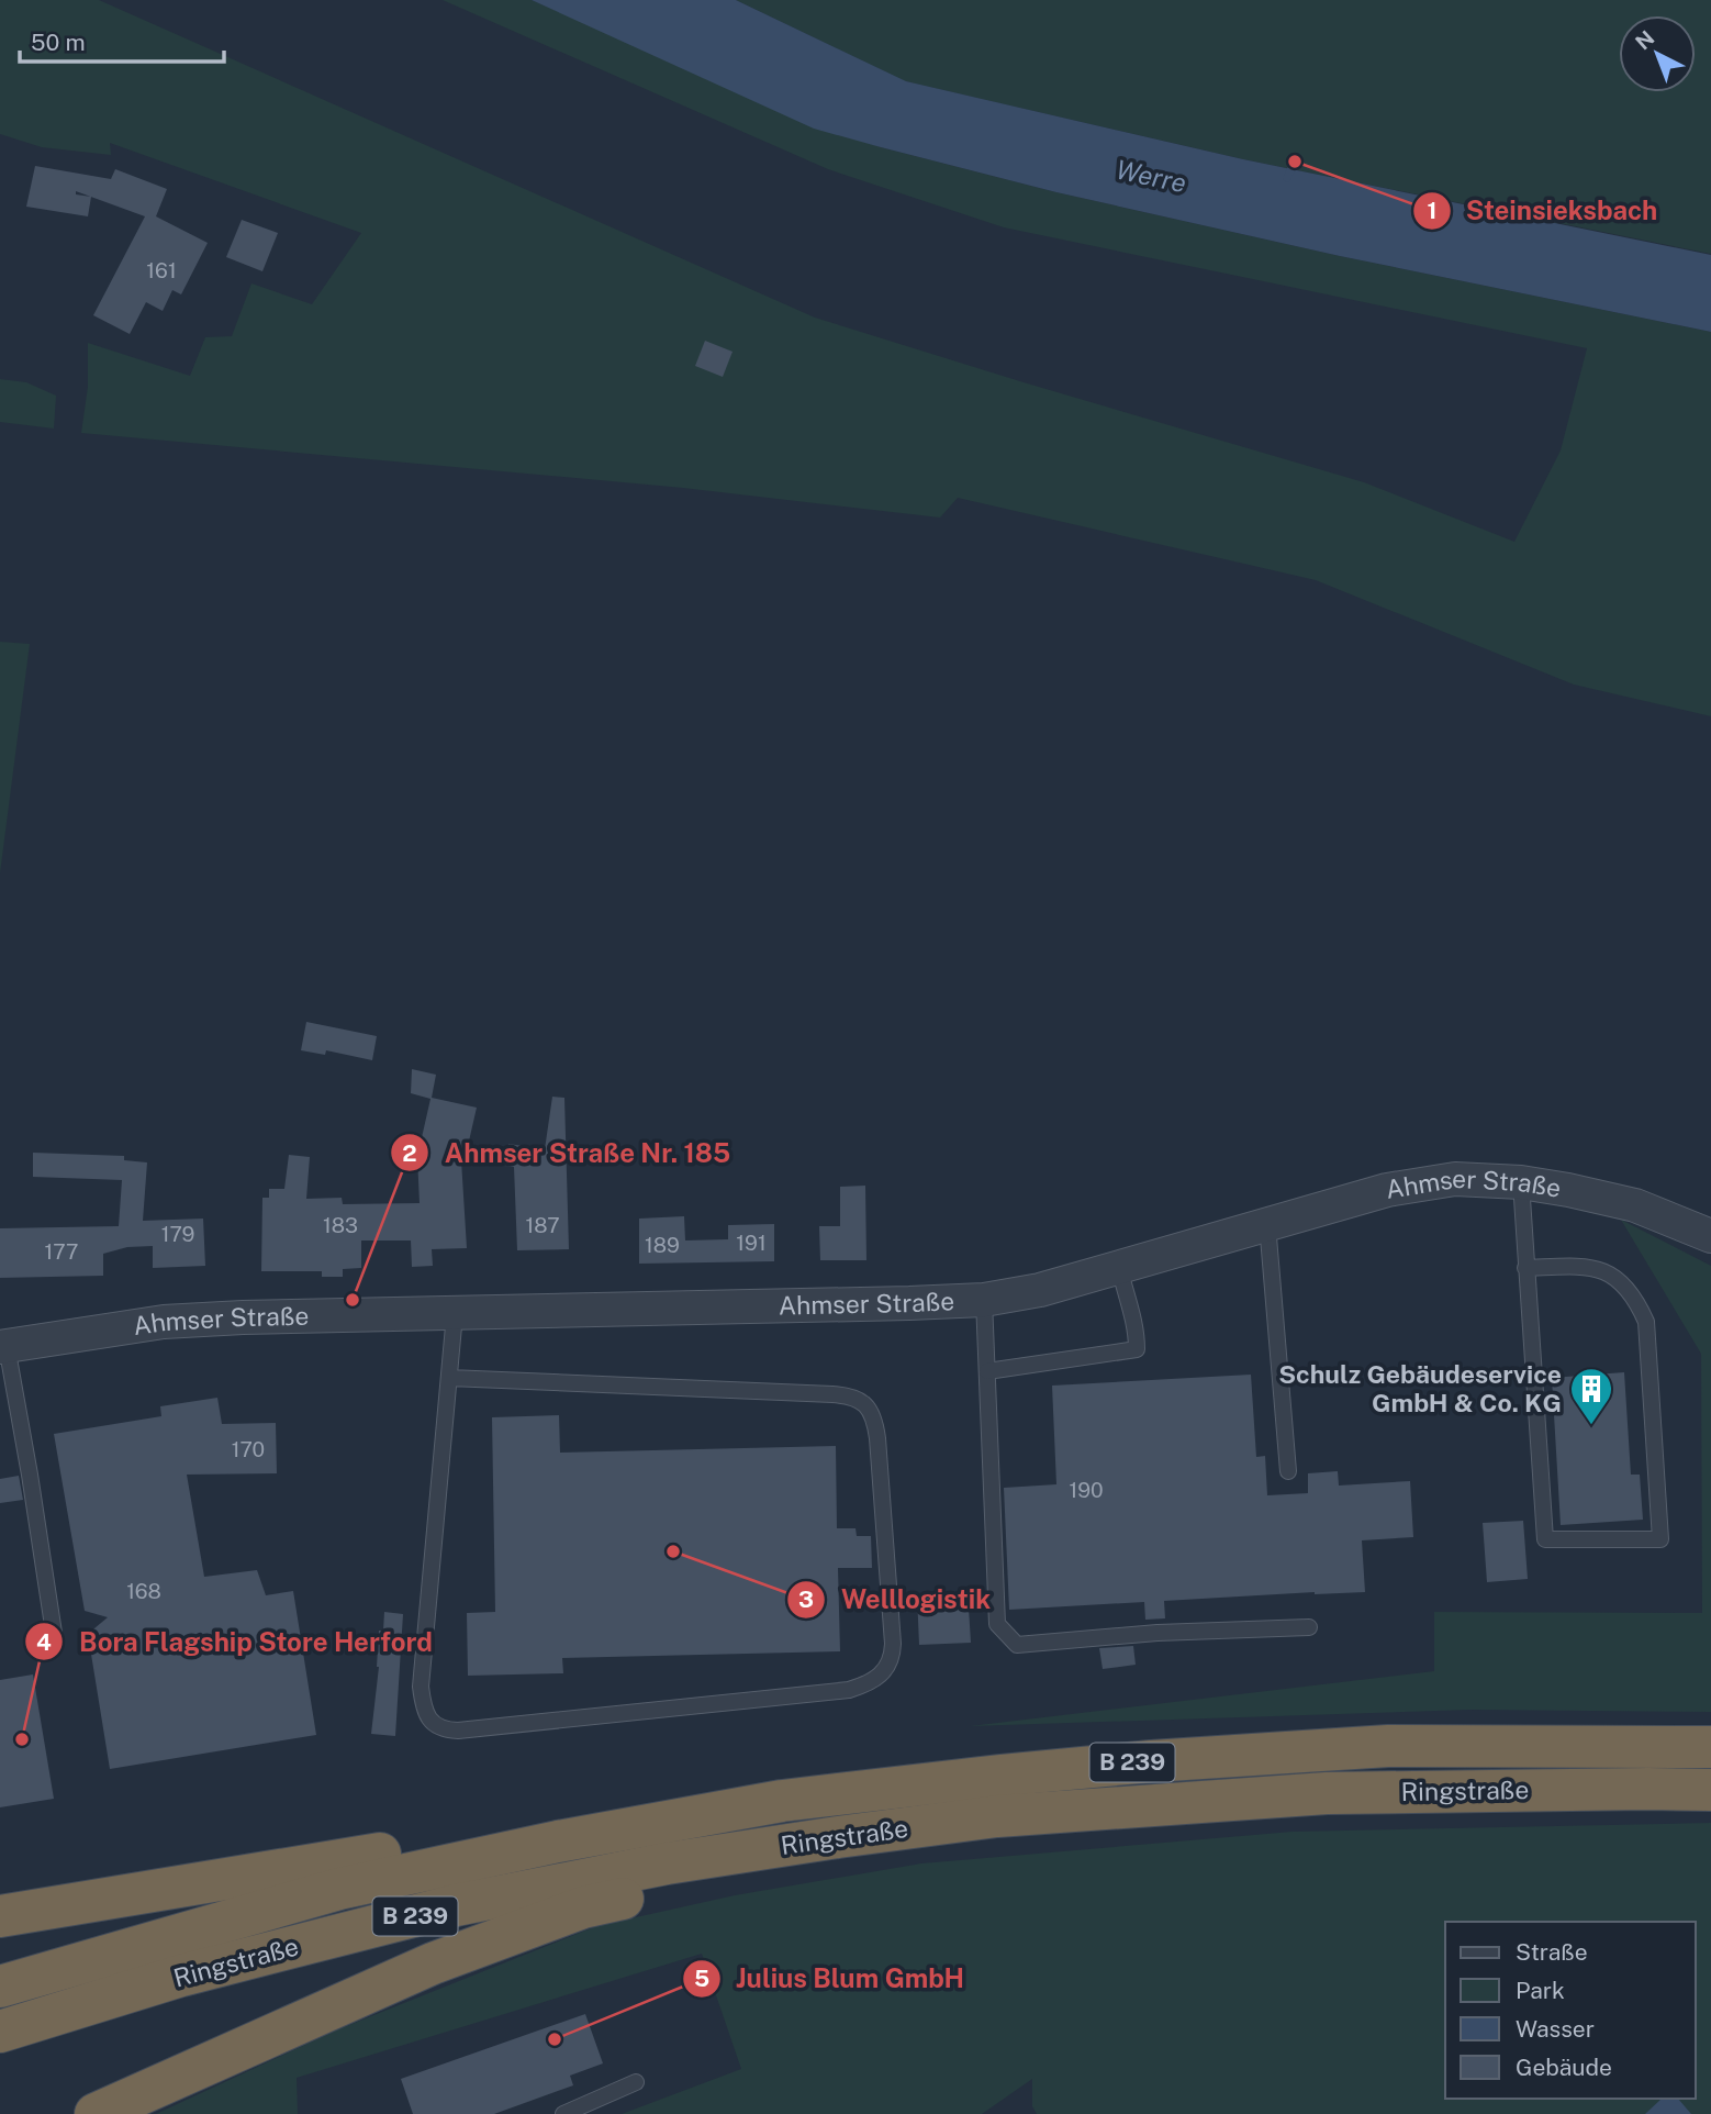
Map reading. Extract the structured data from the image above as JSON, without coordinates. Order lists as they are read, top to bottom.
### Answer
{
  "streets": {
    "highway": ["B 239", "Ringstraße"],
    "street": ["Ahmser Straße"]
  },
  "water": ["Werre"],
  "places": {
    "other": [
      "Steinsieksbach",
      "Ahmser Straße Nr. 185",
      "Welllogistik",
      "Bora Flagship Store Herford",
      "Julius Blum GmbH"
    ],
    "building": ["Schulz Gebäudeservice GmbH & Co. KG"]
  },
  "house_numbers": [
    "161",
    "183",
    "187",
    "179",
    "191",
    "189",
    "177",
    "170",
    "190",
    "168"
  ],
  "legend": [
    "Straße",
    "Park",
    "Wasser",
    "Gebäude"
  ],
  "scale_bar": "50 m",
  "north": "top left"
}
